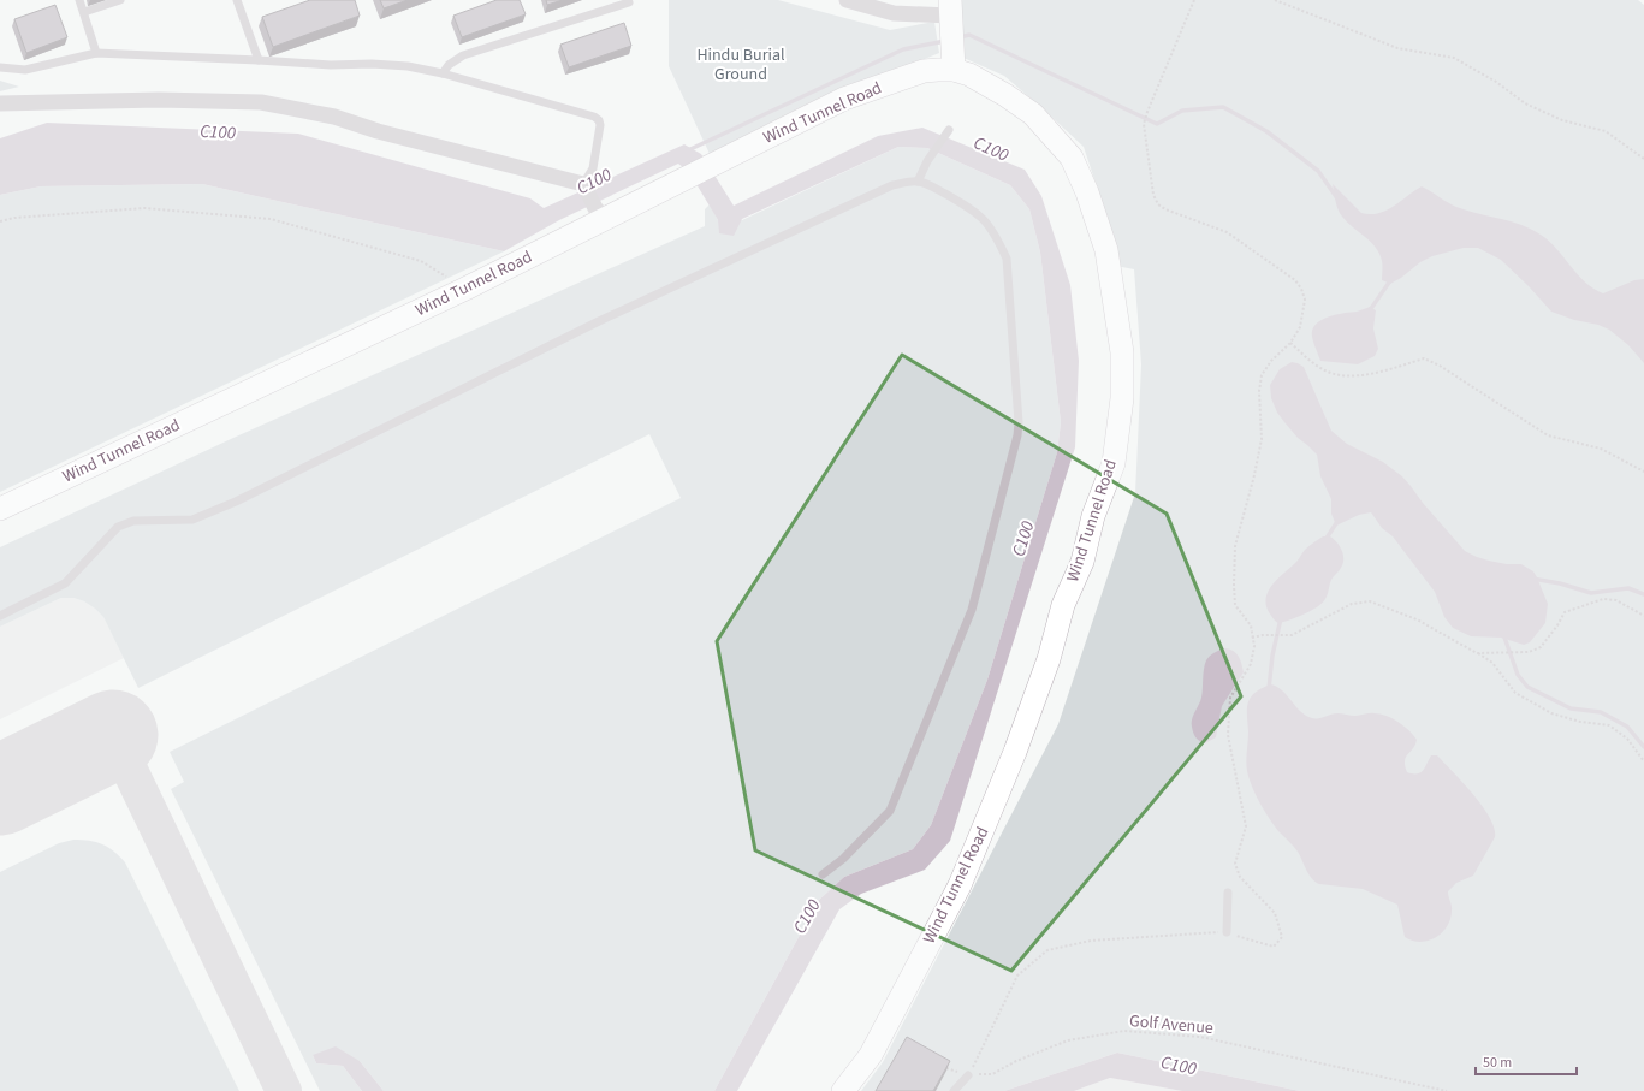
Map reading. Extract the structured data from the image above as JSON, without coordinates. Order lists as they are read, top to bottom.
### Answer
{
  "streets": {
    "street": ["Wind Tunnel Road"],
    "path": ["Golf Avenue"]
  },
  "water": ["C100"],
  "parks": ["Hindu Burial Ground"],
  "scale_bar": "50 m"
}
